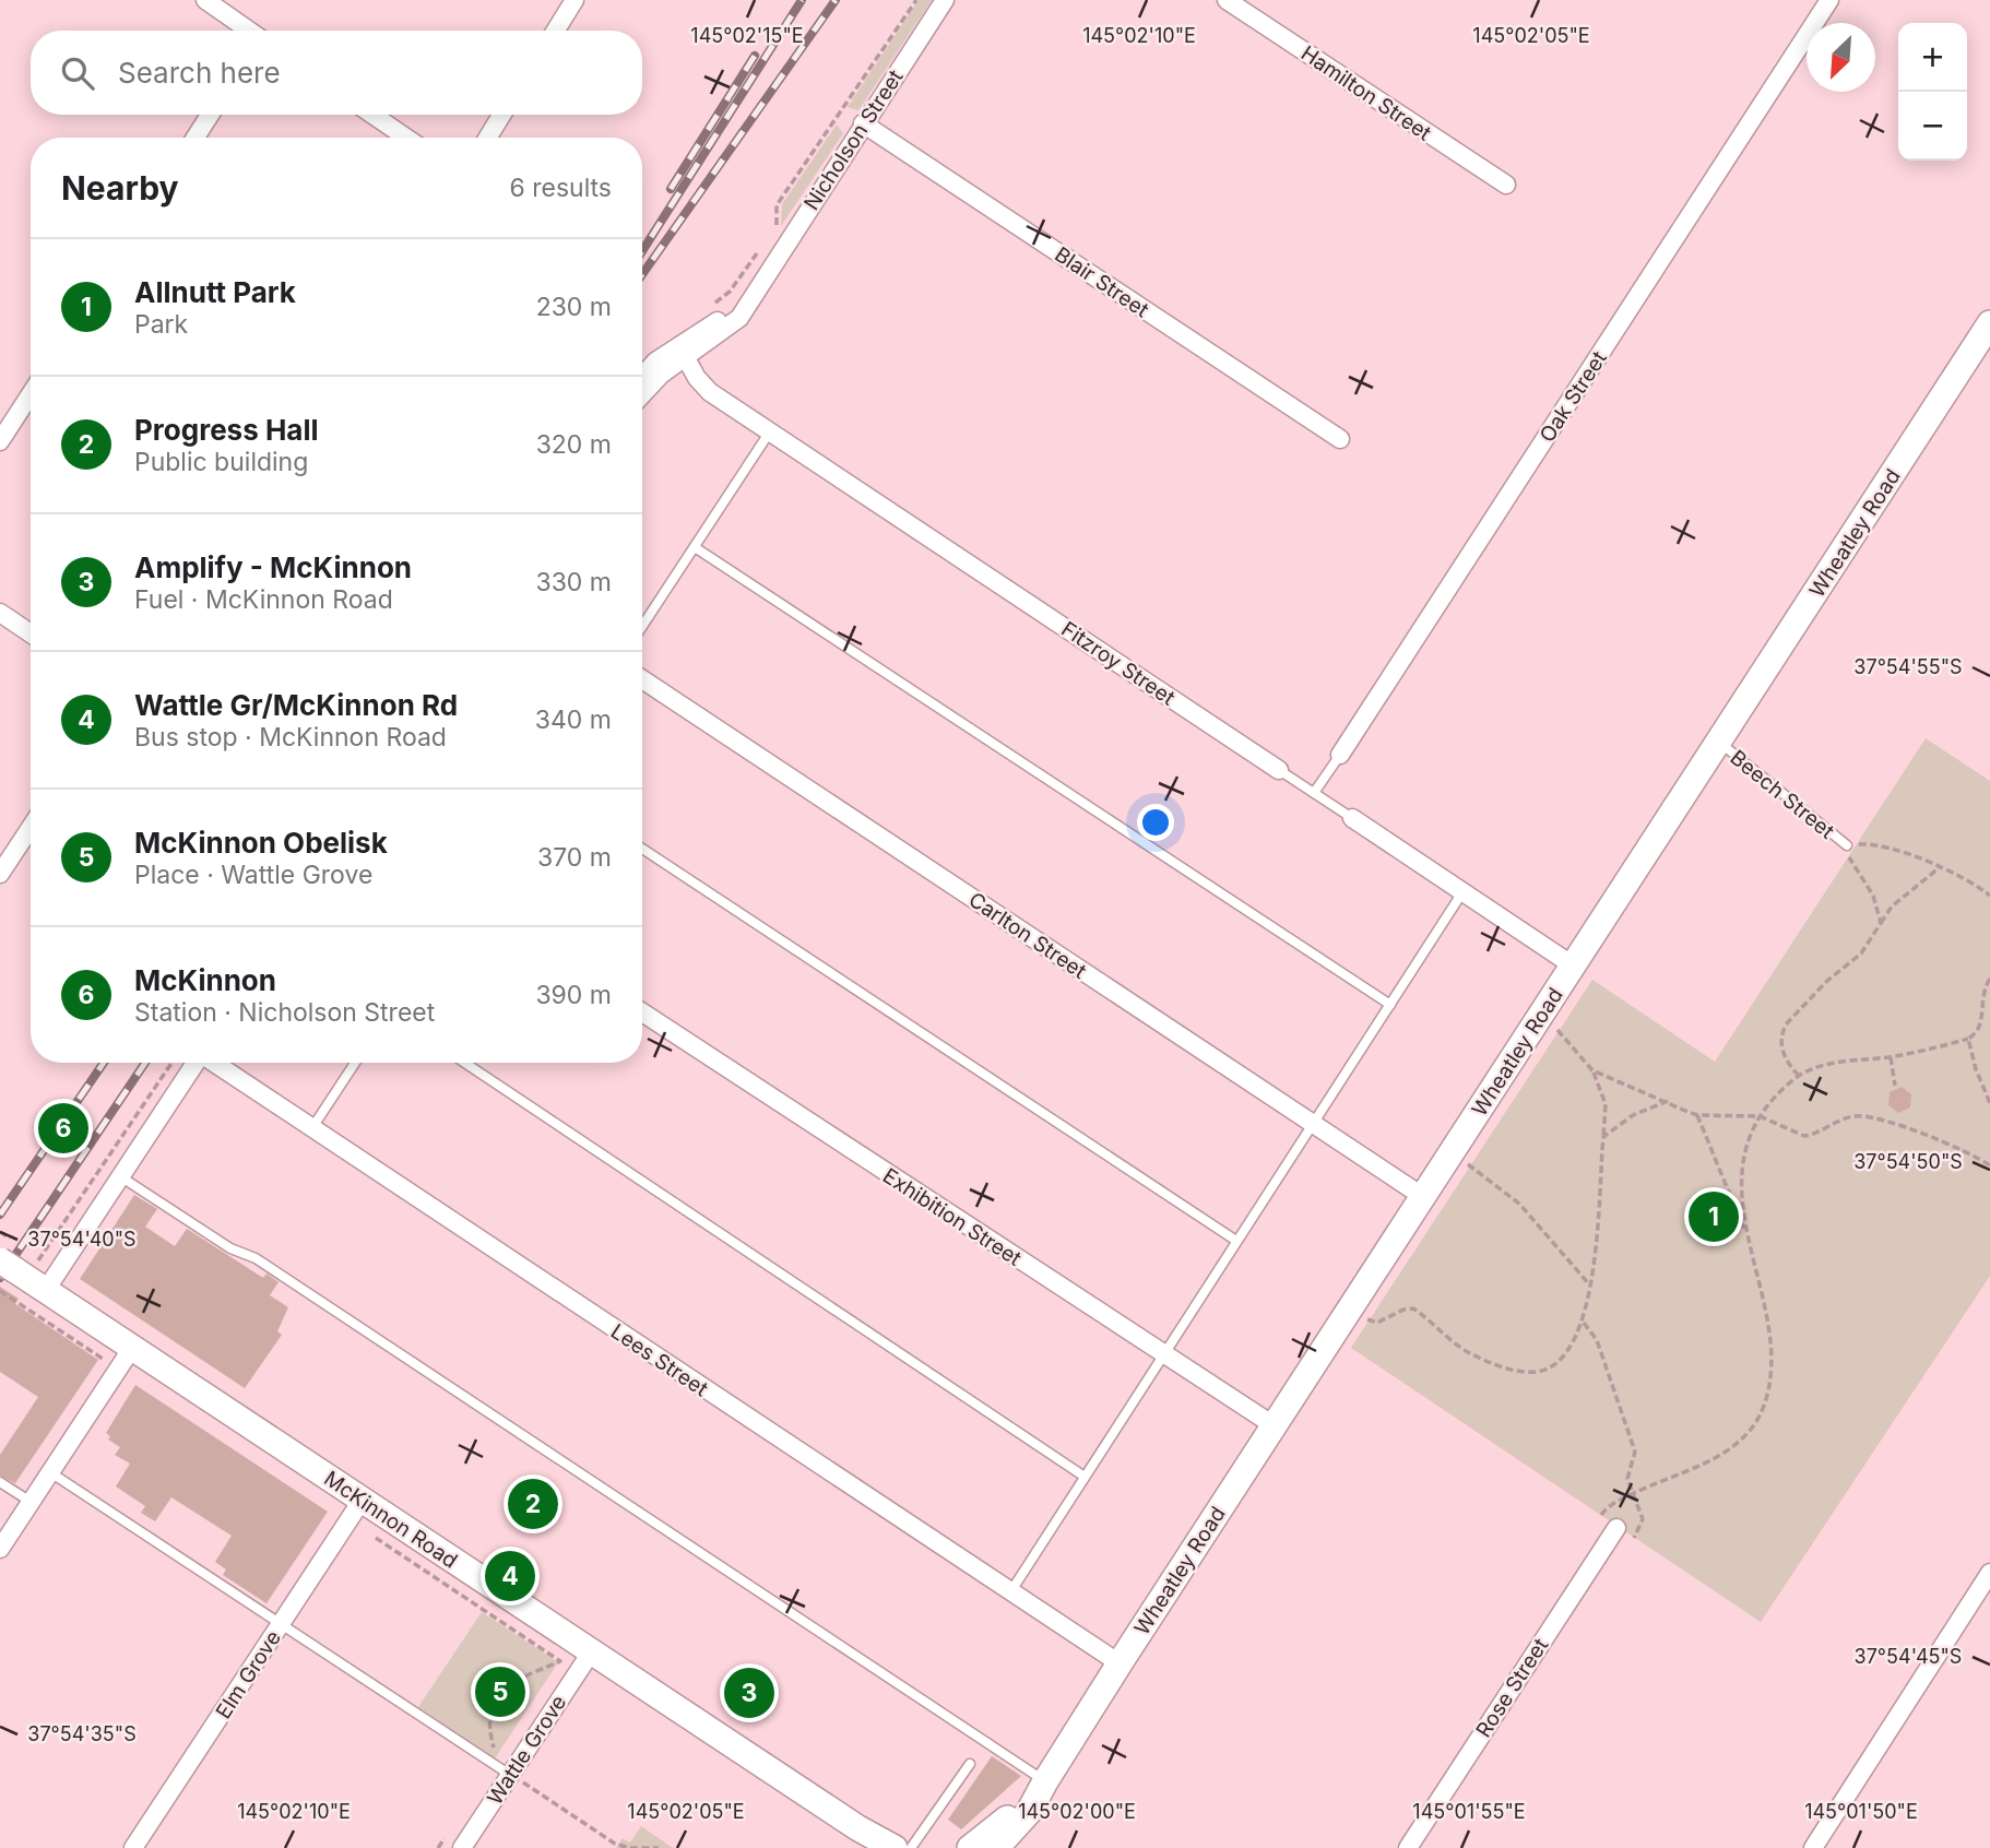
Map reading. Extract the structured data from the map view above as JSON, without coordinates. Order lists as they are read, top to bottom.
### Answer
{
  "streets": {
    "street": [
      "Hamilton Street",
      "Nicholson Street",
      "Blair Street",
      "Oak Street",
      "Wheatley Road",
      "Fitzroy Street",
      "Carlton Street",
      "Exhibition Street",
      "Lees Street",
      "McKinnon Road",
      "Elm Grove",
      "Rose Street",
      "Wattle Grove"
    ],
    "lane": ["Beech Street"]
  },
  "crossings": [
    ["Nicholson Street", "Blair Street"],
    ["Nicholson Street", "Fitzroy Street"],
    ["Oak Street", "Fitzroy Street"],
    ["Wheatley Road", "Fitzroy Street"],
    ["Wheatley Road", "Beech Street"],
    ["Wheatley Road", "Carlton Street"],
    ["Wheatley Road", "Exhibition Street"],
    ["Wheatley Road", "Lees Street"],
    ["McKinnon Road", "Elm Grove"],
    ["McKinnon Road", "Wattle Grove"]
  ],
  "north": "bottom left",
  "page": {
    "map_buttons": ["+", "−"],
    "search": "Search here",
    "heading": ["Nearby", "6 results"],
    "list": [
      {
        "mark": "1",
        "name": "Allnutt Park",
        "note": "Park",
        "value": "230 m"
      },
      {
        "mark": "2",
        "name": "Progress Hall",
        "note": "Public building",
        "value": "320 m"
      },
      {
        "mark": "3",
        "name": "Amplify - McKinnon",
        "note": "Fuel · McKinnon Road",
        "value": "330 m"
      },
      {
        "mark": "4",
        "name": "Wattle Gr/McKinnon Rd",
        "note": "Bus stop · McKinnon Road",
        "value": "340 m"
      },
      {
        "mark": "5",
        "name": "McKinnon Obelisk",
        "note": "Place · Wattle Grove",
        "value": "370 m"
      },
      {
        "mark": "6",
        "name": "McKinnon",
        "note": "Station · Nicholson Street",
        "value": "390 m"
      }
    ],
    "pins": [
      "6",
      "1",
      "2",
      "4",
      "5",
      "3"
    ]
  },
  "coordinates": [
    "145°02'15\"E",
    "145°02'10\"E",
    "145°02'05\"E",
    "37°54'55\"S",
    "37°54'50\"S",
    "37°54'40\"S",
    "37°54'45\"S",
    "37°54'35\"S",
    "145°02'00\"E",
    "145°01'55\"E",
    "145°01'50\"E"
  ]
}
